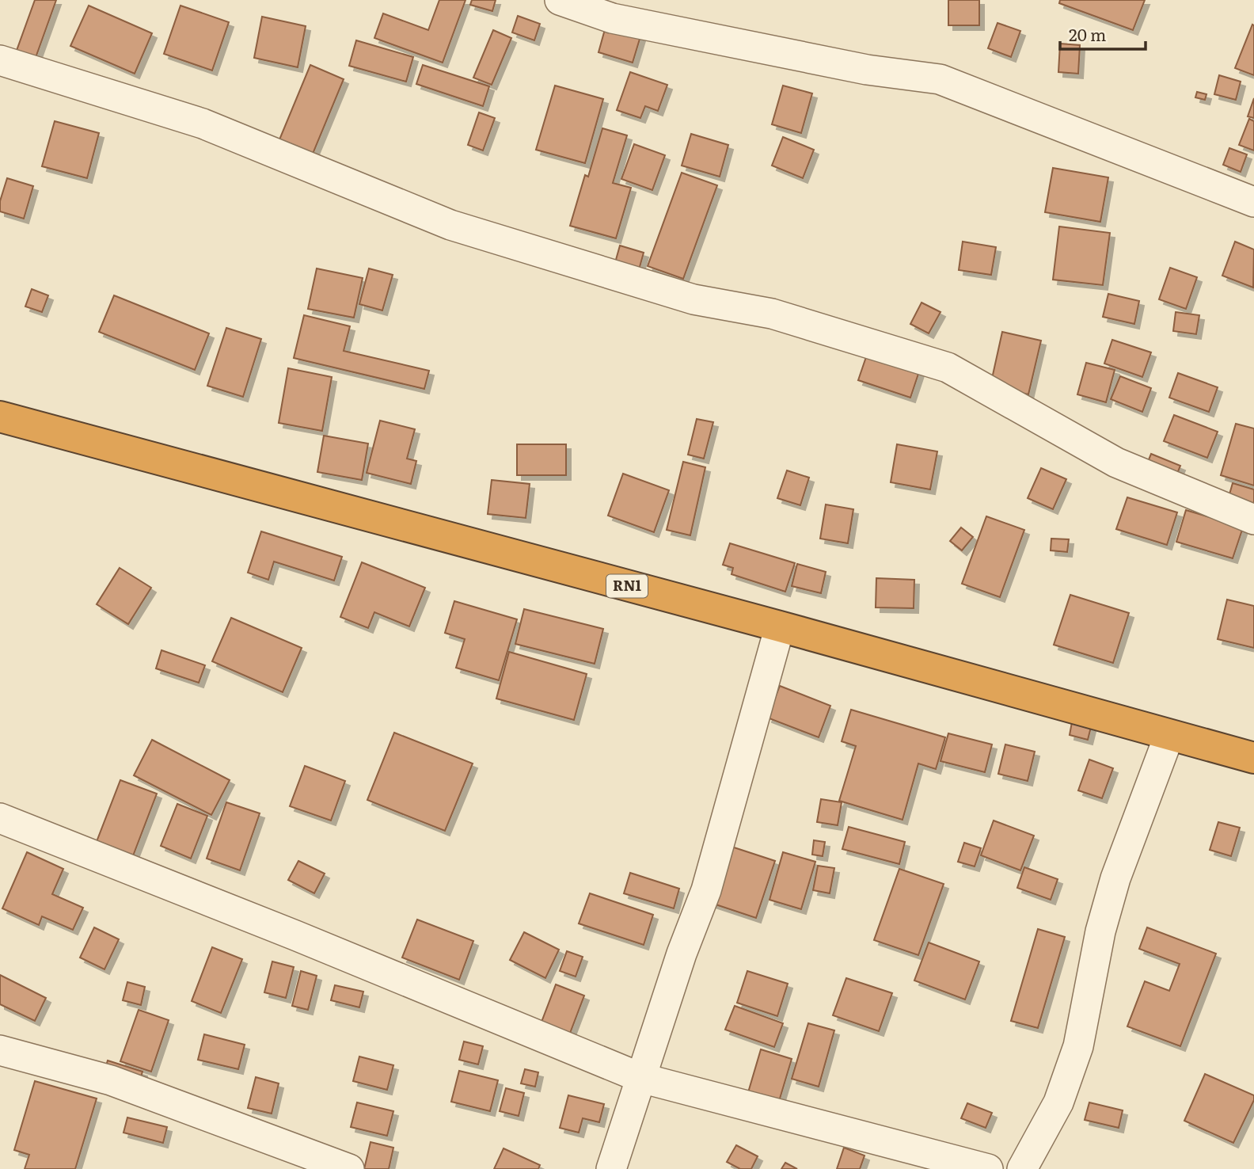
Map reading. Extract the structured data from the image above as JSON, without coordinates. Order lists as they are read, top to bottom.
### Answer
{
  "streets": {
    "highway": ["RN1"]
  },
  "scale_bar": "20 m"
}
